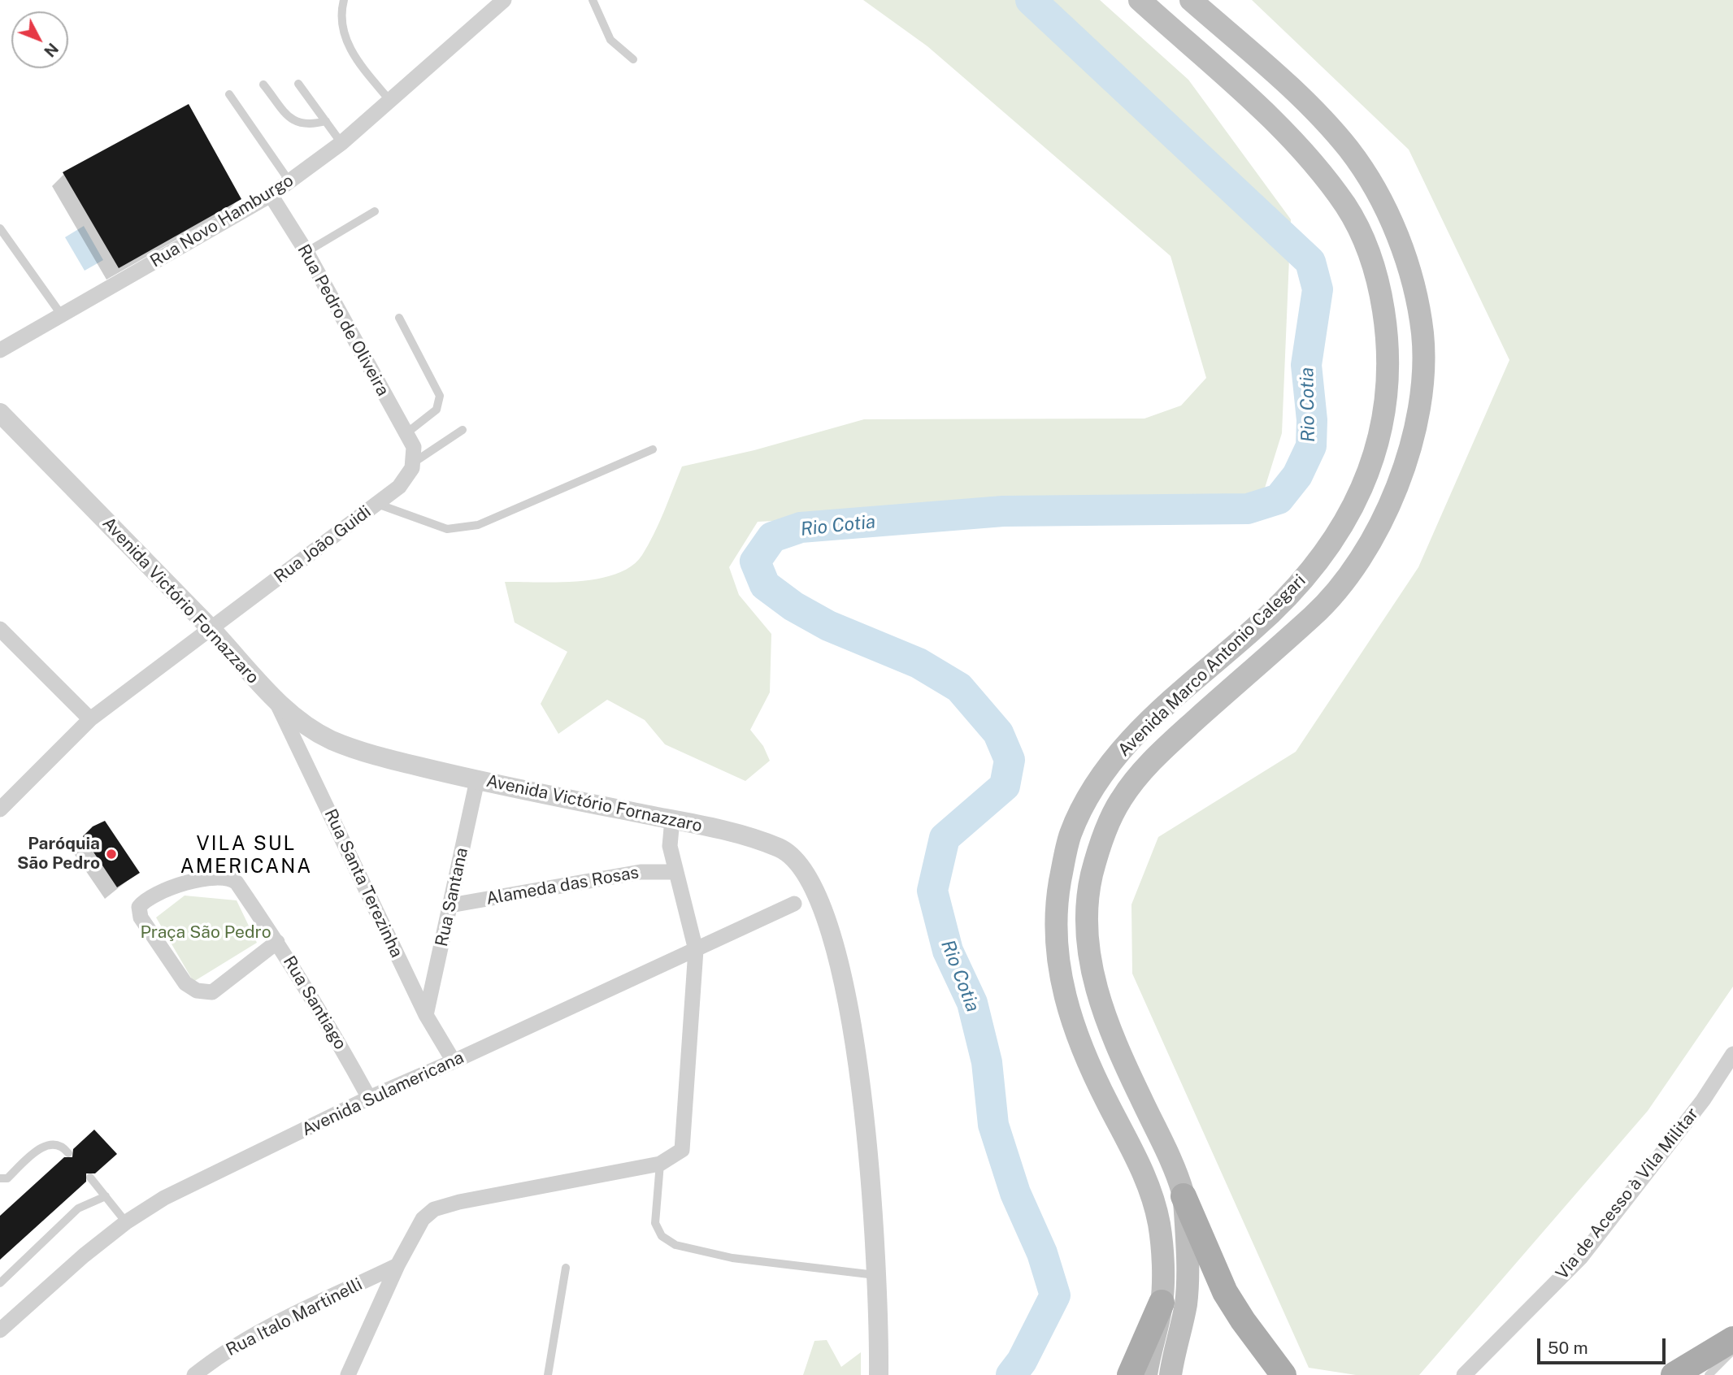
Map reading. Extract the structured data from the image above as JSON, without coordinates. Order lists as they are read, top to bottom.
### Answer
{
  "streets": {
    "main road": ["Avenida Marco Antonio Calegari"],
    "street": [
      "Rua Novo Hamburgo",
      "Rua Pedro de Oliveira",
      "Rua João Guidi",
      "Avenida Victório Fornazzaro",
      "Rua Santa Terezinha",
      "Alameda das Rosas",
      "Rua Santana",
      "Rua Santiago",
      "Avenida Sulamericana",
      "Via de Acesso à Vila Militar",
      "Rua Italo Martinelli"
    ]
  },
  "crossings": [
    ["Rua Novo Hamburgo", "Rua Pedro de Oliveira"],
    ["Rua Pedro de Oliveira", "Rua João Guidi"],
    ["Rua João Guidi", "Avenida Victório Fornazzaro"],
    ["Avenida Victório Fornazzaro", "Rua Santa Terezinha"],
    ["Avenida Victório Fornazzaro", "Rua Santana"],
    ["Rua Santa Terezinha", "Rua Santana"],
    ["Rua Santa Terezinha", "Avenida Sulamericana"],
    ["Alameda das Rosas", "Rua Santana"],
    ["Rua Santiago", "Avenida Sulamericana"]
  ],
  "districts": ["VILA SUL AMERICANA"],
  "water": ["Rio Cotia"],
  "parks": ["Praça São Pedro"],
  "places": ["Paróquia São Pedro"],
  "scale_bar": "50 m",
  "north": "bottom right"
}
